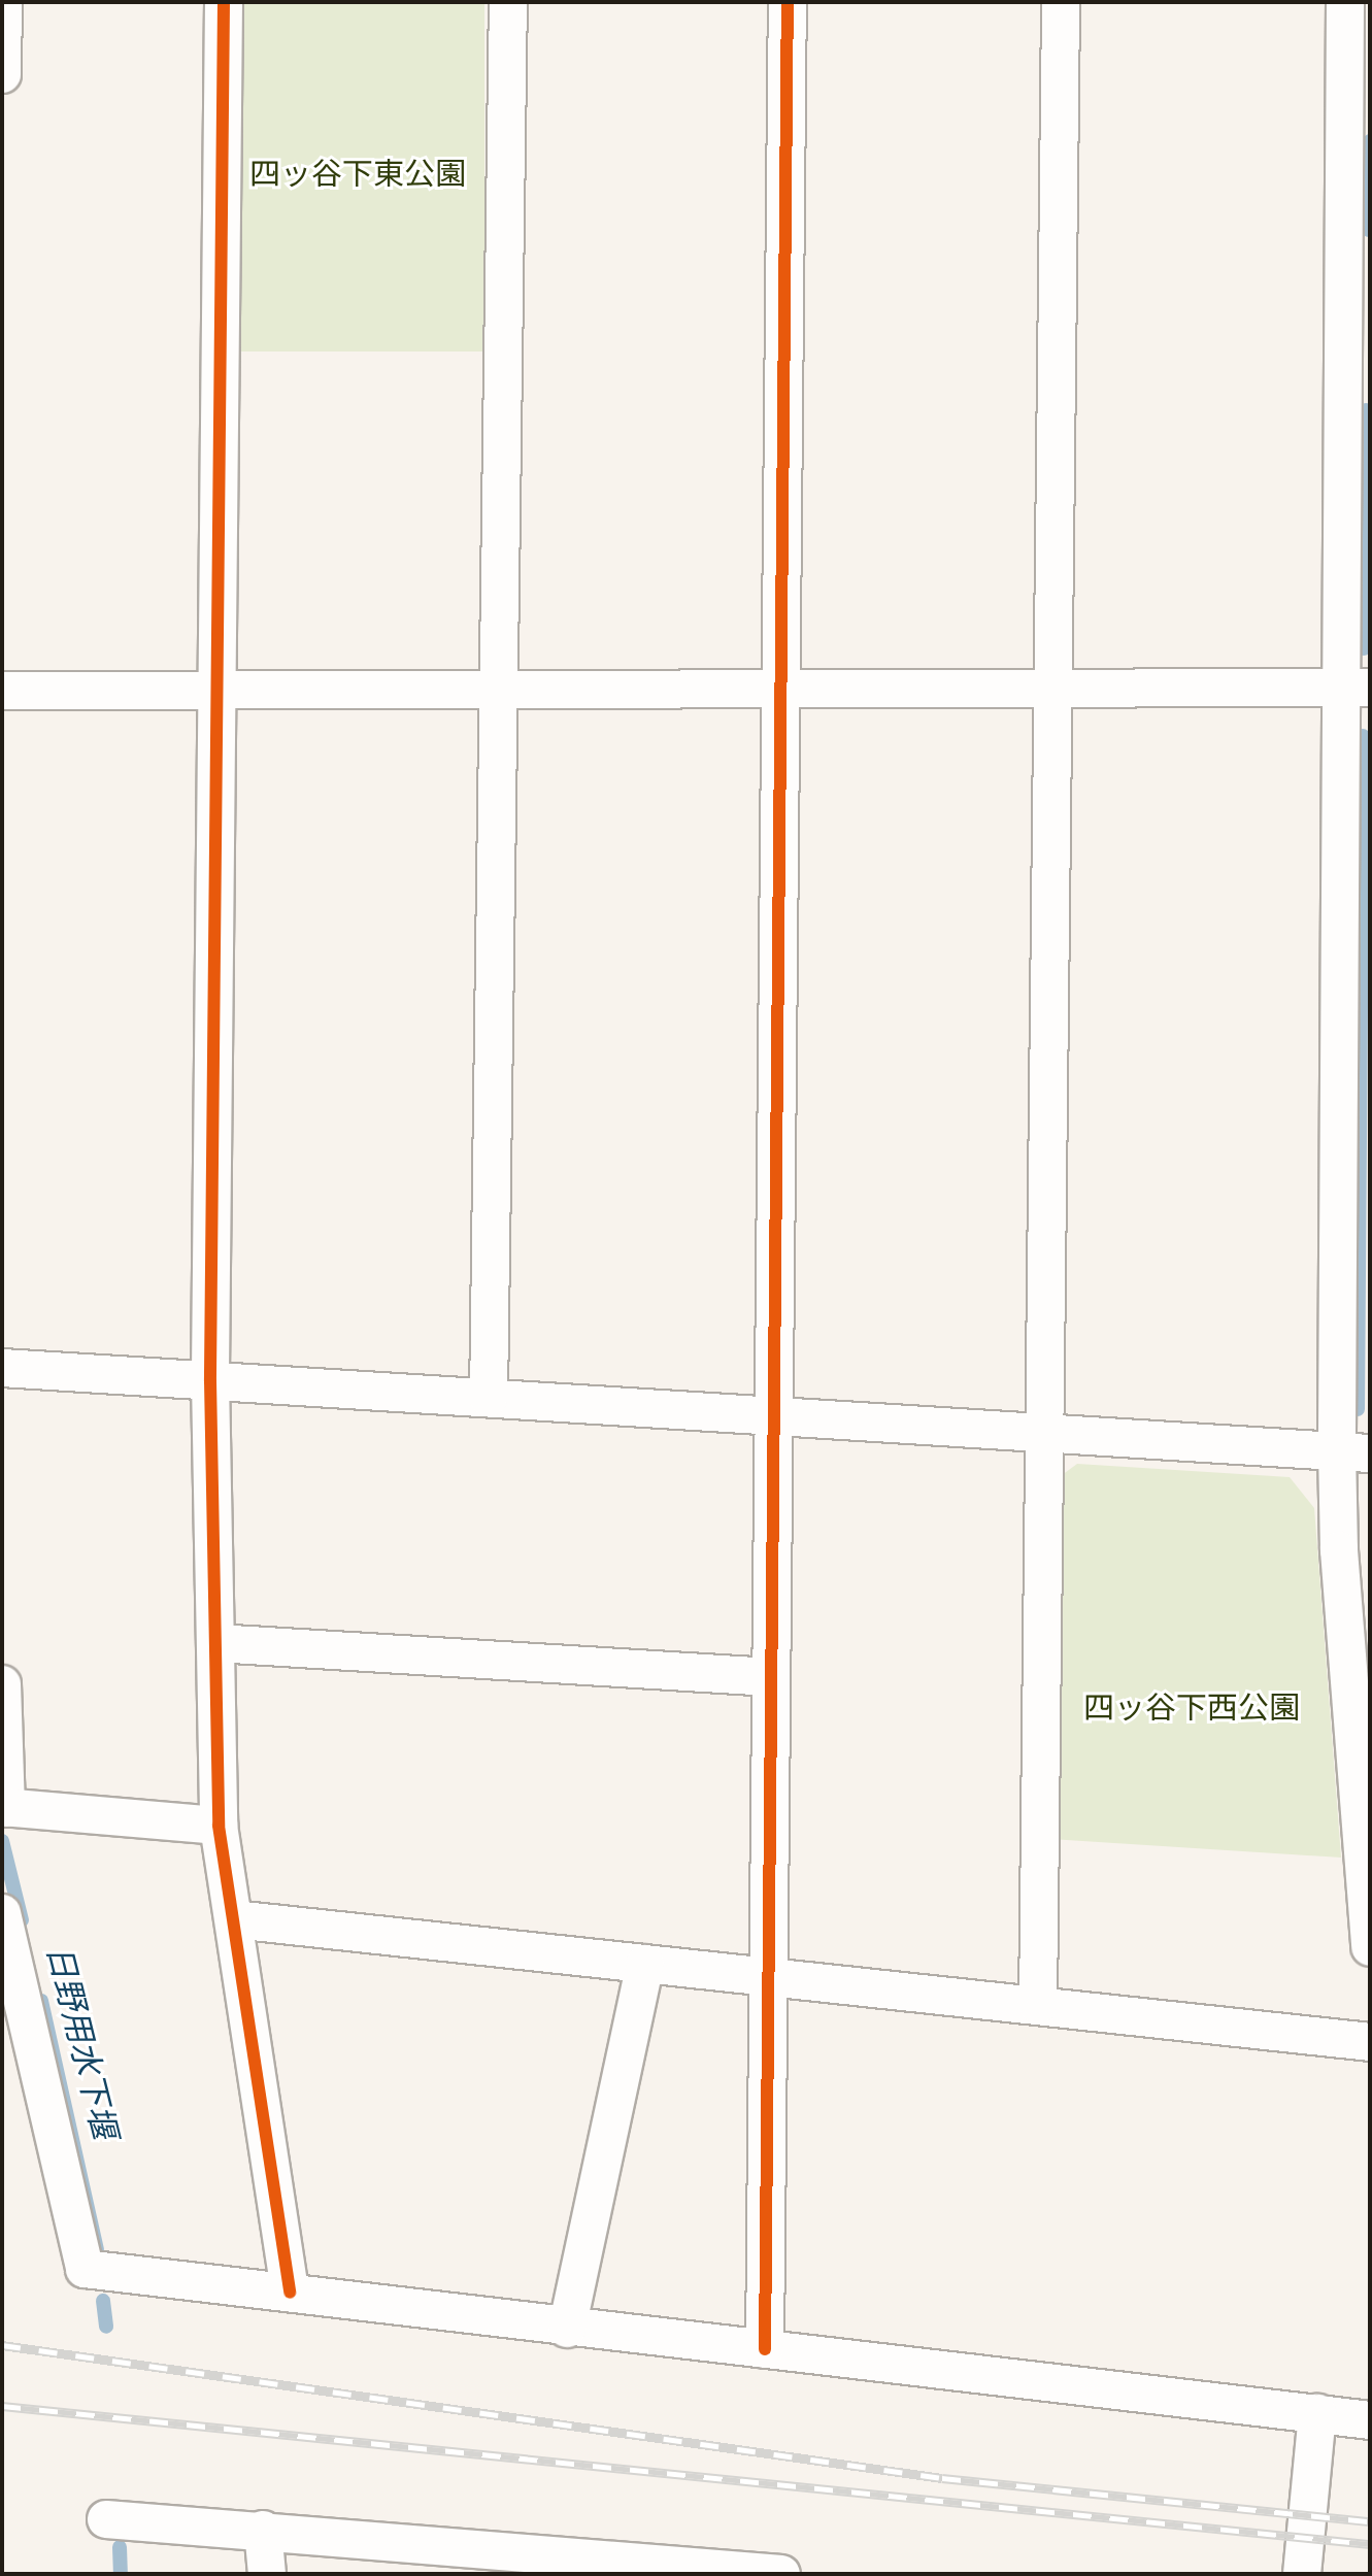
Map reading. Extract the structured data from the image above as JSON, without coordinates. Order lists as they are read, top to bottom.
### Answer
{
  "water": ["日野用水下堰"],
  "parks": ["四ッ谷下東公園", "四ッ谷下西公園"]
}
